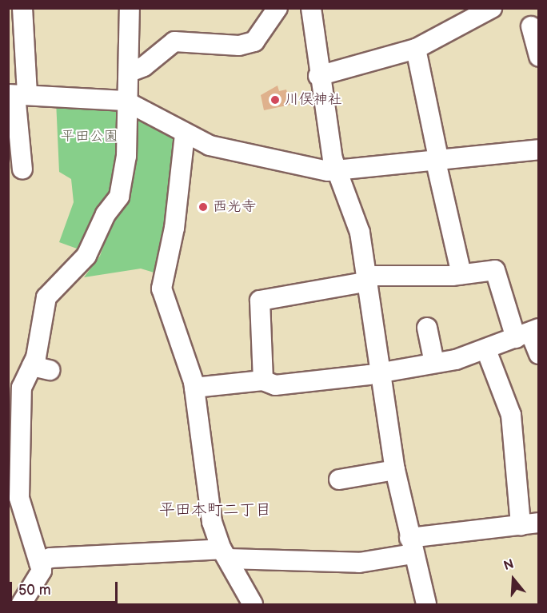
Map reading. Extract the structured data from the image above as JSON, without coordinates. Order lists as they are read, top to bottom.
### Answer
{
  "districts": ["平田本町二丁目"],
  "parks": ["平田公園"],
  "places": ["川俣神社", "西光寺"],
  "scale_bar": "50 m",
  "north": "top"
}
